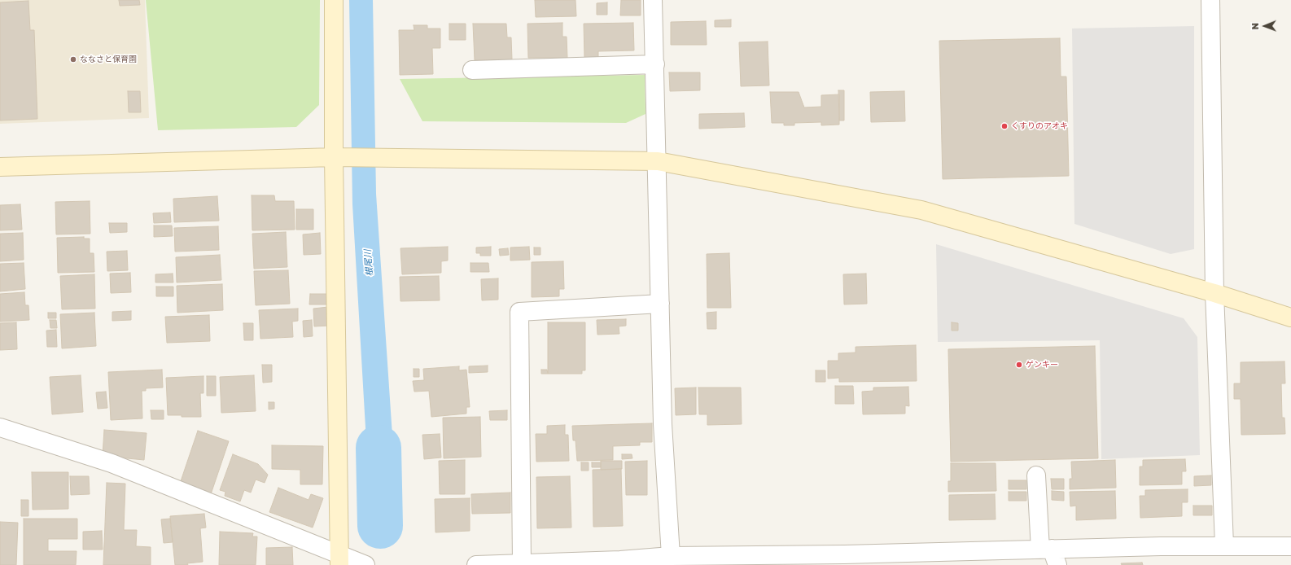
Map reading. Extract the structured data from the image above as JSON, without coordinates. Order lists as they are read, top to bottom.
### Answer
{
  "water": ["根尾川"],
  "places": ["ななさと保育園", "くすりのアオキ", "ゲンキー"],
  "north": "left"
}
